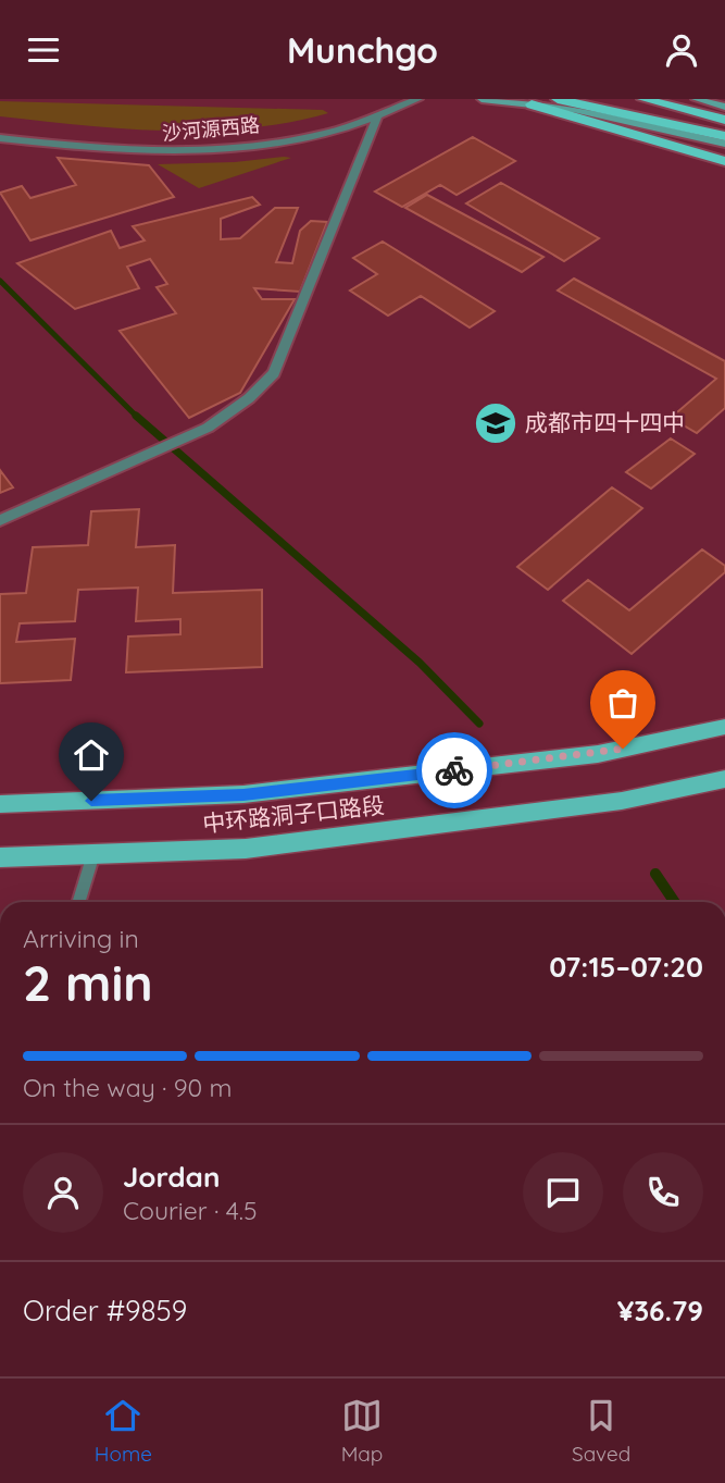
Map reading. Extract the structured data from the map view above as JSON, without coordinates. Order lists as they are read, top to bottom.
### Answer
{
  "streets": {
    "main road": ["中环路洞子口路段"],
    "street": ["沙河源西路"]
  },
  "places": {
    "school or university": ["成都市四十四中"]
  },
  "page": {
    "header": "Munchgo",
    "heading": ["2 min", "Arriving in", "07:15–07:20"],
    "panel": [
      "Jordan",
      "Courier · 4.5",
      "Order #9859",
      "¥36.79"
    ],
    "bar": "On the way · 90 m",
    "tabs": ["Home", "Map", "Saved"]
  }
}
